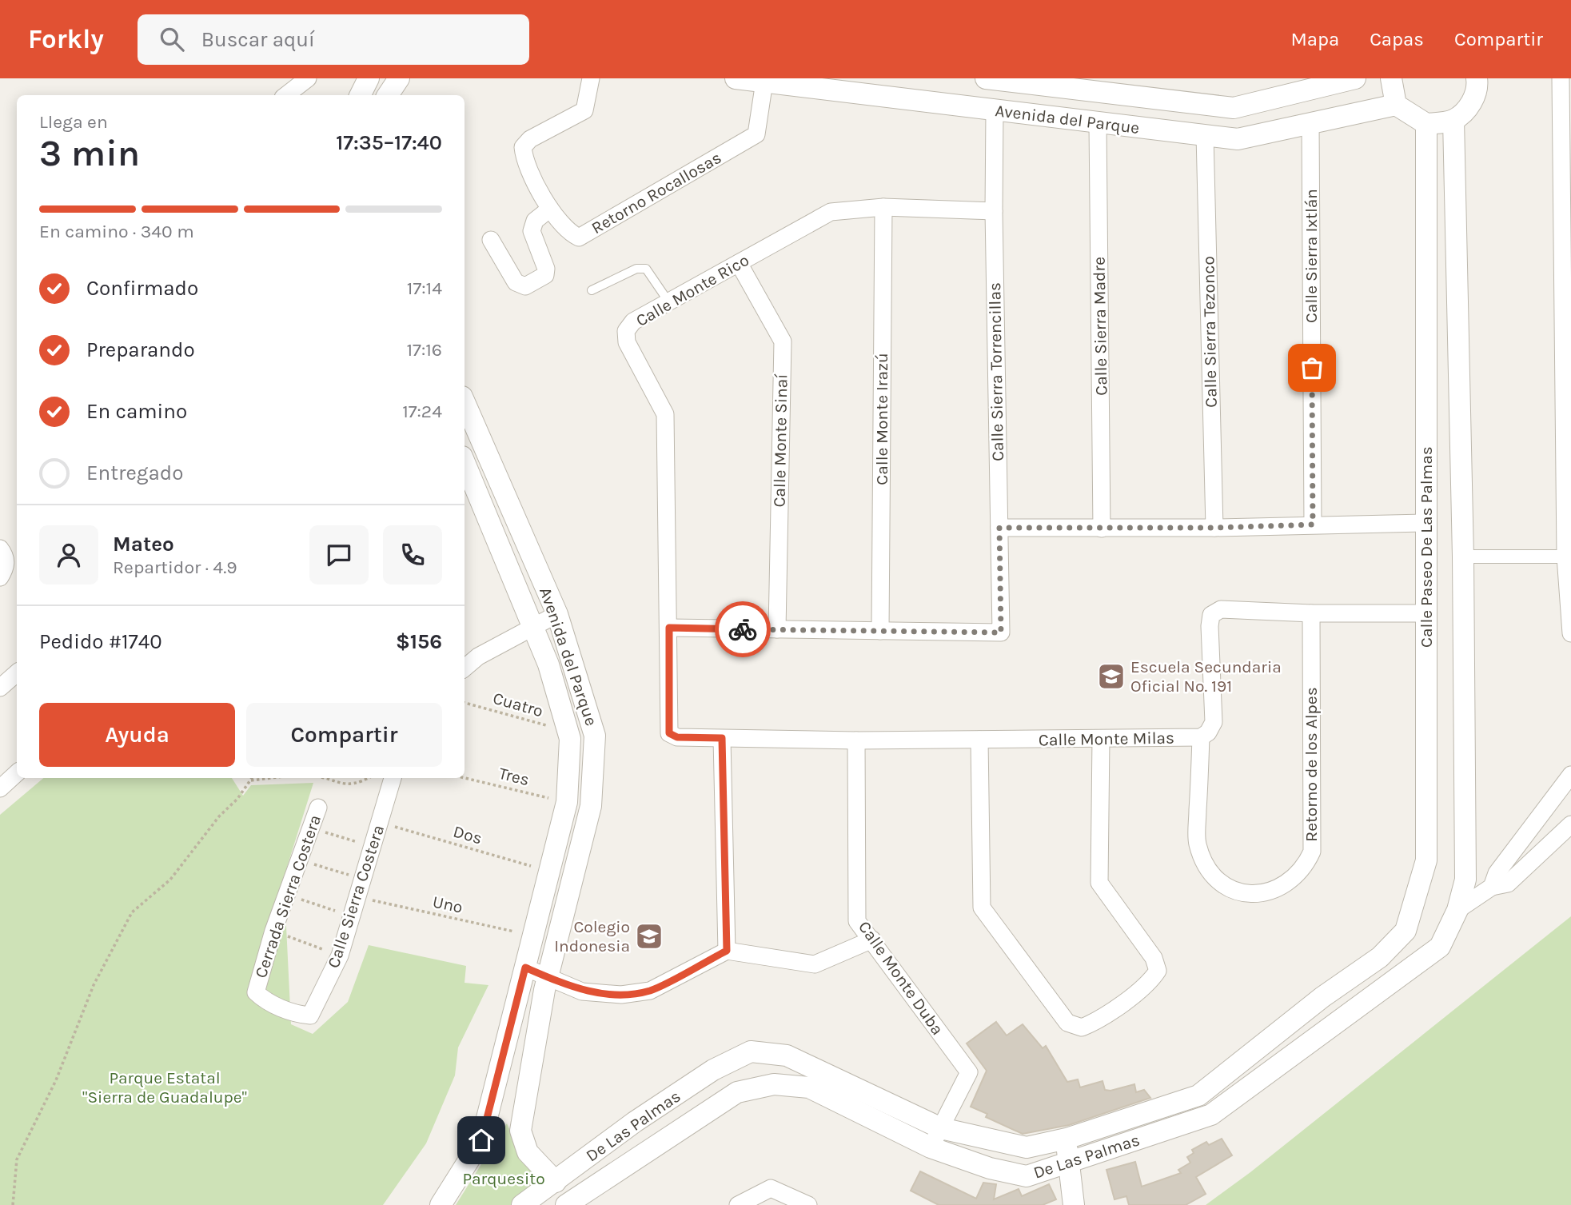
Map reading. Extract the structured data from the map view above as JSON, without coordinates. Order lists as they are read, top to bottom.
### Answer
{
  "streets": {
    "street": [
      "Avenida del Parque",
      "Retorno Rocallosas",
      "Calle Sierra Ixtlán",
      "Calle Monte Rico",
      "Calle Sierra Madre",
      "Calle Sierra Tezonco",
      "Calle Sierra Torrencillas",
      "Calle Monte Irazú",
      "Calle Monte Sinaí",
      "Calle Paseo De Las Palmas",
      "Calle Monte Milas",
      "Retorno de los Alpes",
      "Cerrada Sierra Costera",
      "Calle Sierra Costera",
      "Calle Monte Duba",
      "De Las Palmas"
    ],
    "path": [
      "Cuatro",
      "Tres",
      "Dos",
      "Uno"
    ]
  },
  "crossings": [
    ["Avenida del Parque", "Retorno Rocallosas"],
    ["Avenida del Parque", "Calle Sierra Ixtlán"],
    ["Avenida del Parque", "Calle Sierra Madre"],
    ["Avenida del Parque", "Calle Sierra Tezonco"],
    ["Avenida del Parque", "Calle Sierra Torrencillas"],
    ["Avenida del Parque", "Cuatro"],
    ["Avenida del Parque", "Tres"],
    ["Avenida del Parque", "Dos"],
    ["Avenida del Parque", "Uno"],
    ["Avenida del Parque", "De Las Palmas"],
    ["Calle Monte Rico", "Calle Sierra Torrencillas"],
    ["Calle Monte Rico", "Calle Monte Irazú"],
    ["Calle Monte Rico", "Calle Monte Sinaí"],
    ["Calle Monte Rico", "Calle Monte Milas"],
    ["Calle Sierra Torrencillas", "Calle Monte Irazú"],
    ["Calle Paseo De Las Palmas", "De Las Palmas"],
    ["Calle Monte Milas", "Retorno de los Alpes"],
    ["Calle Monte Milas", "Calle Monte Duba"],
    ["Dos", "Calle Sierra Costera"],
    ["Cerrada Sierra Costera", "Calle Sierra Costera"],
    ["Calle Sierra Costera", "Uno"],
    ["Calle Monte Duba", "De Las Palmas"]
  ],
  "parks": ["Parque Estatal \"Sierra de Guadalupe\"", "Parquesito"],
  "places": {
    "school or university": ["Escuela Secundaria Oficial No. 191", "Colegio Indonesia"]
  },
  "page": {
    "header": "Forkly",
    "search": "Buscar aquí",
    "nav": ["Mapa", "Capas", "Compartir"],
    "heading": ["3 min", "Llega en", "17:35–17:40"],
    "panel": [
      "Mateo",
      "Repartidor · 4.9",
      "Pedido #1740",
      "$156"
    ],
    "bar": "En camino · 340 m",
    "list": [
      ["Confirmado", "17:14"],
      ["Preparando", "17:16"],
      ["En camino", "17:24"],
      "Entregado"
    ],
    "buttons": ["Ayuda", "Compartir"]
  }
}
